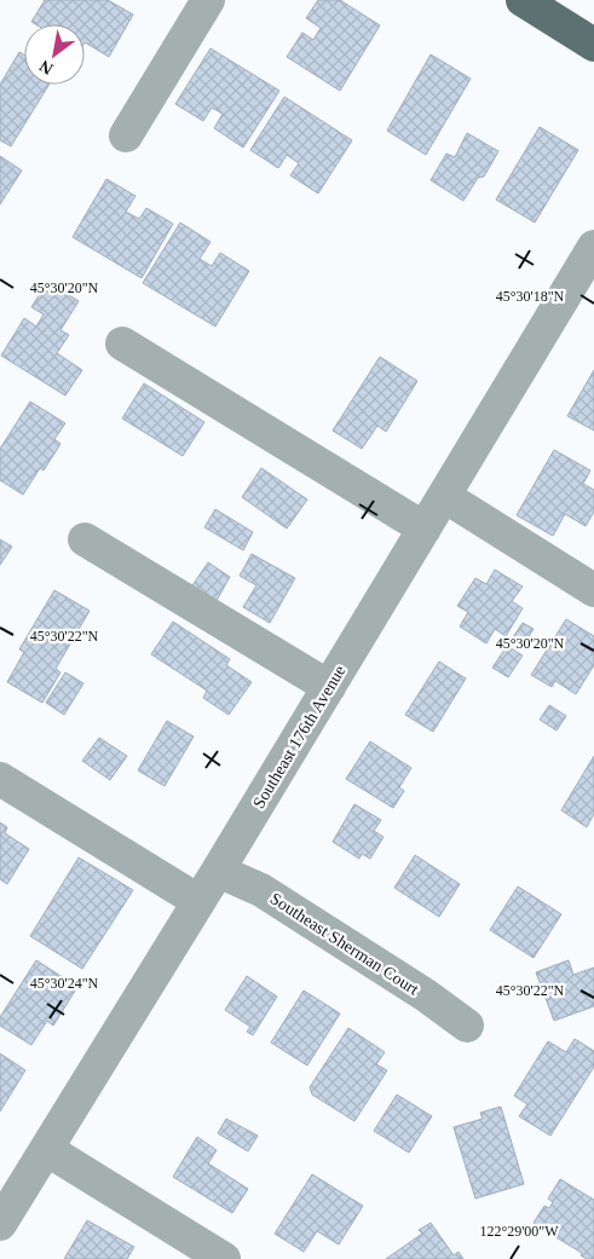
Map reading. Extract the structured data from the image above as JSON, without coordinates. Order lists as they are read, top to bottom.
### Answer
{
  "streets": {
    "street": ["Southeast 176th Avenue", "Southeast Sherman Court"]
  },
  "crossings": [
    ["Southeast 176th Avenue", "Southeast Sherman Court"]
  ],
  "north": "bottom left",
  "coordinates": [
    "45°30'20\"N",
    "45°30'18\"N",
    "45°30'22\"N",
    "45°30'24\"N",
    "122°29'00\"W"
  ]
}
